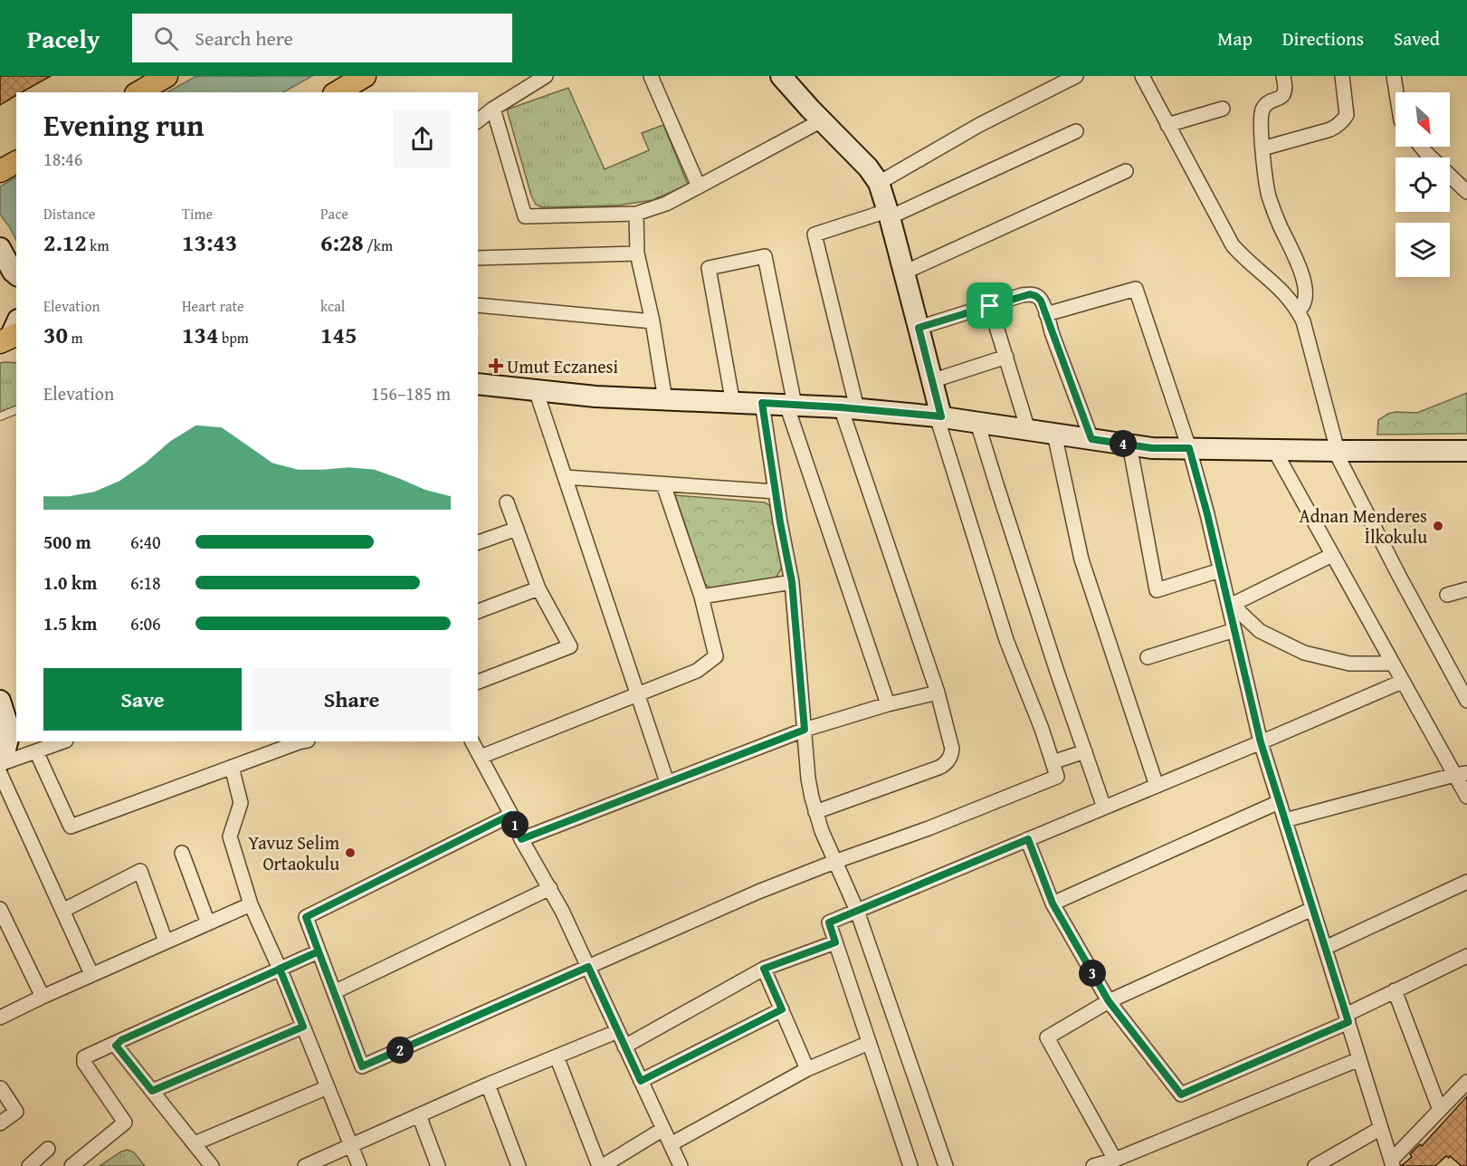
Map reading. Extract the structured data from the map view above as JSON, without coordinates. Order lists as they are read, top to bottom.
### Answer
{
  "places": {
    "health": ["Umut Eczanesi"],
    "other": ["Adnan Menderes İlkokulu", "Yavuz Selim Ortaokulu"]
  },
  "north": "bottom right",
  "page": {
    "header": "Pacely",
    "search": "Search here",
    "nav": ["Map", "Directions", "Saved"],
    "heading": ["Evening run", "18:46"],
    "stats": [
      ["Distance", "2.12 km"],
      ["Time", "13:43"],
      ["Pace", "6:28 /km"],
      ["Elevation", "30 m"],
      ["Heart rate", "134 bpm"],
      ["kcal", "145"]
    ],
    "chart": ["Elevation", "156–185 m"],
    "pins": [
      "4",
      "1",
      "3",
      "2"
    ],
    "list": [
      {
        "name": "500 m",
        "note": "6:40"
      },
      {
        "name": "1.0 km",
        "note": "6:18"
      },
      {
        "name": "1.5 km",
        "note": "6:06"
      }
    ],
    "buttons": ["Save", "Share"]
  }
}
